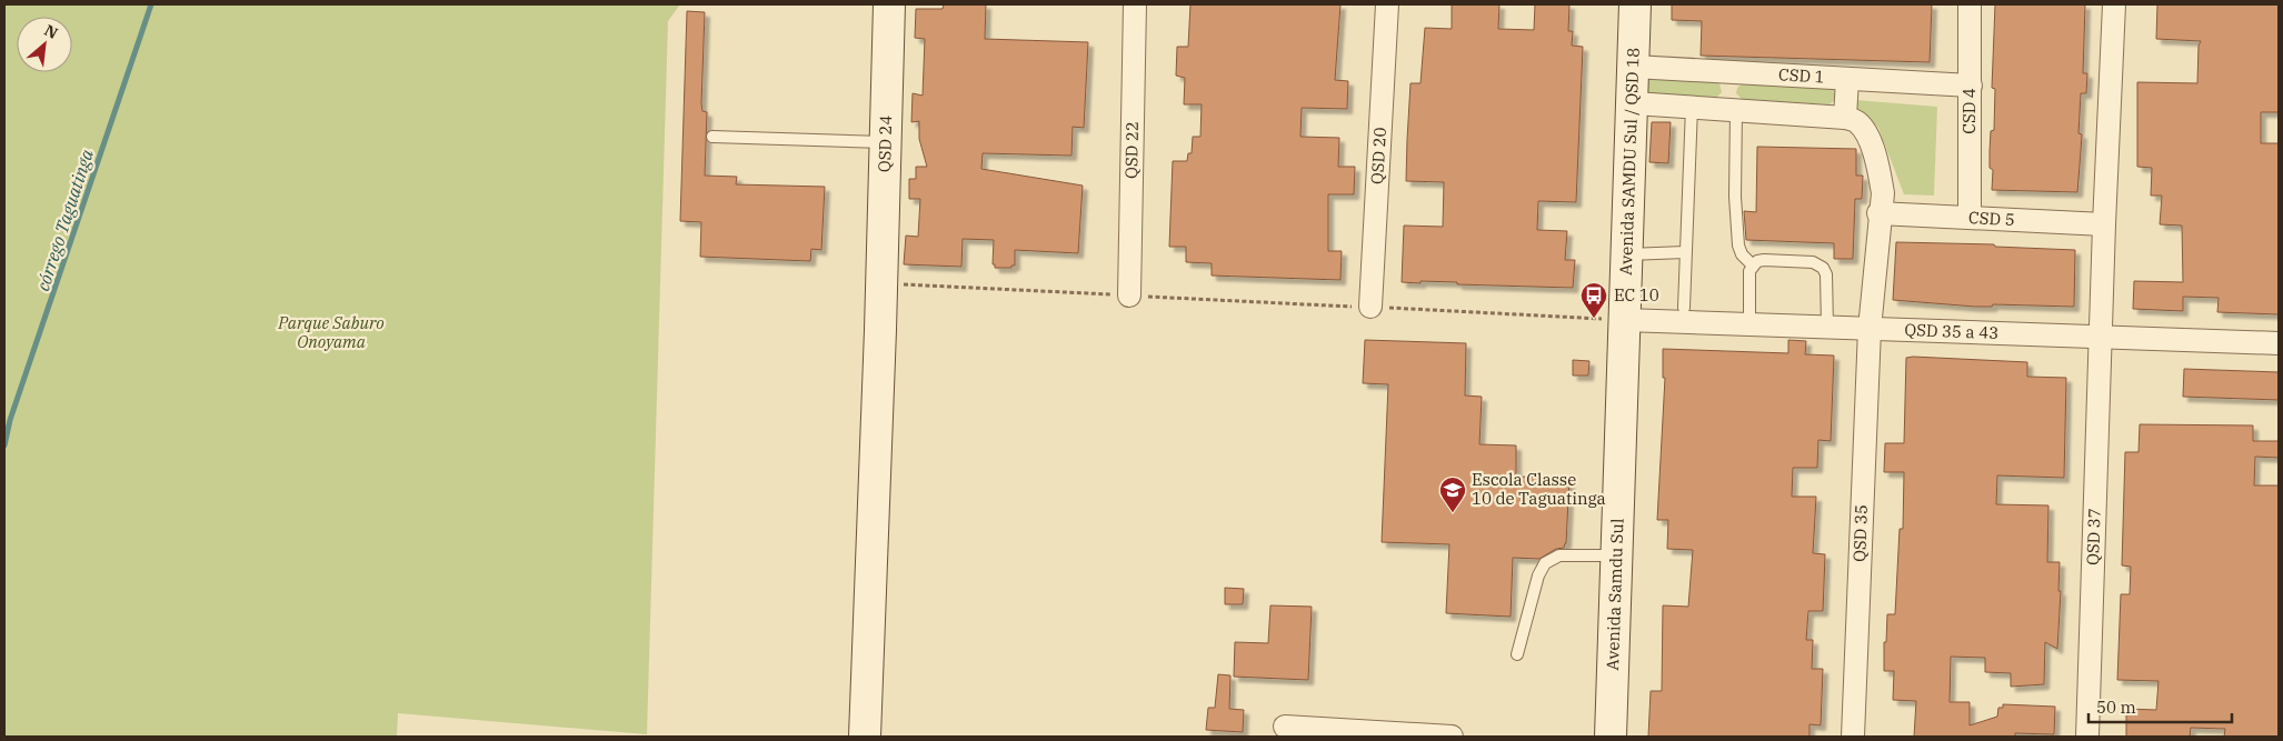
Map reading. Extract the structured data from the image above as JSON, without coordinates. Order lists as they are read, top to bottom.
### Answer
{
  "streets": {
    "street": [
      "CSD 1",
      "CSD 4",
      "QSD 24",
      "QSD 22",
      "QSD 20",
      "Avenida SAMDU Sul / QSD 18",
      "CSD 5",
      "QSD 35 a 43",
      "QSD 35",
      "QSD 37",
      "Avenida Samdu Sul"
    ]
  },
  "crossings": [
    ["CSD 1", "CSD 4"],
    ["CSD 1", "Avenida SAMDU Sul / QSD 18"],
    ["CSD 4", "CSD 5"],
    ["Avenida SAMDU Sul / QSD 18", "QSD 35 a 43"],
    ["Avenida SAMDU Sul / QSD 18", "Avenida Samdu Sul"],
    ["CSD 5", "QSD 35"],
    ["CSD 5", "QSD 37"],
    ["QSD 35 a 43", "QSD 35"],
    ["QSD 35 a 43", "QSD 37"],
    ["QSD 35 a 43", "Avenida Samdu Sul"]
  ],
  "water": ["córrego Taguatinga"],
  "parks": ["Parque Saburo Onoyama"],
  "places": {
    "bus stop": ["EC 10"],
    "school or university": ["Escola Classe 10 de Taguatinga"]
  },
  "scale_bar": "50 m",
  "north": "top right"
}
